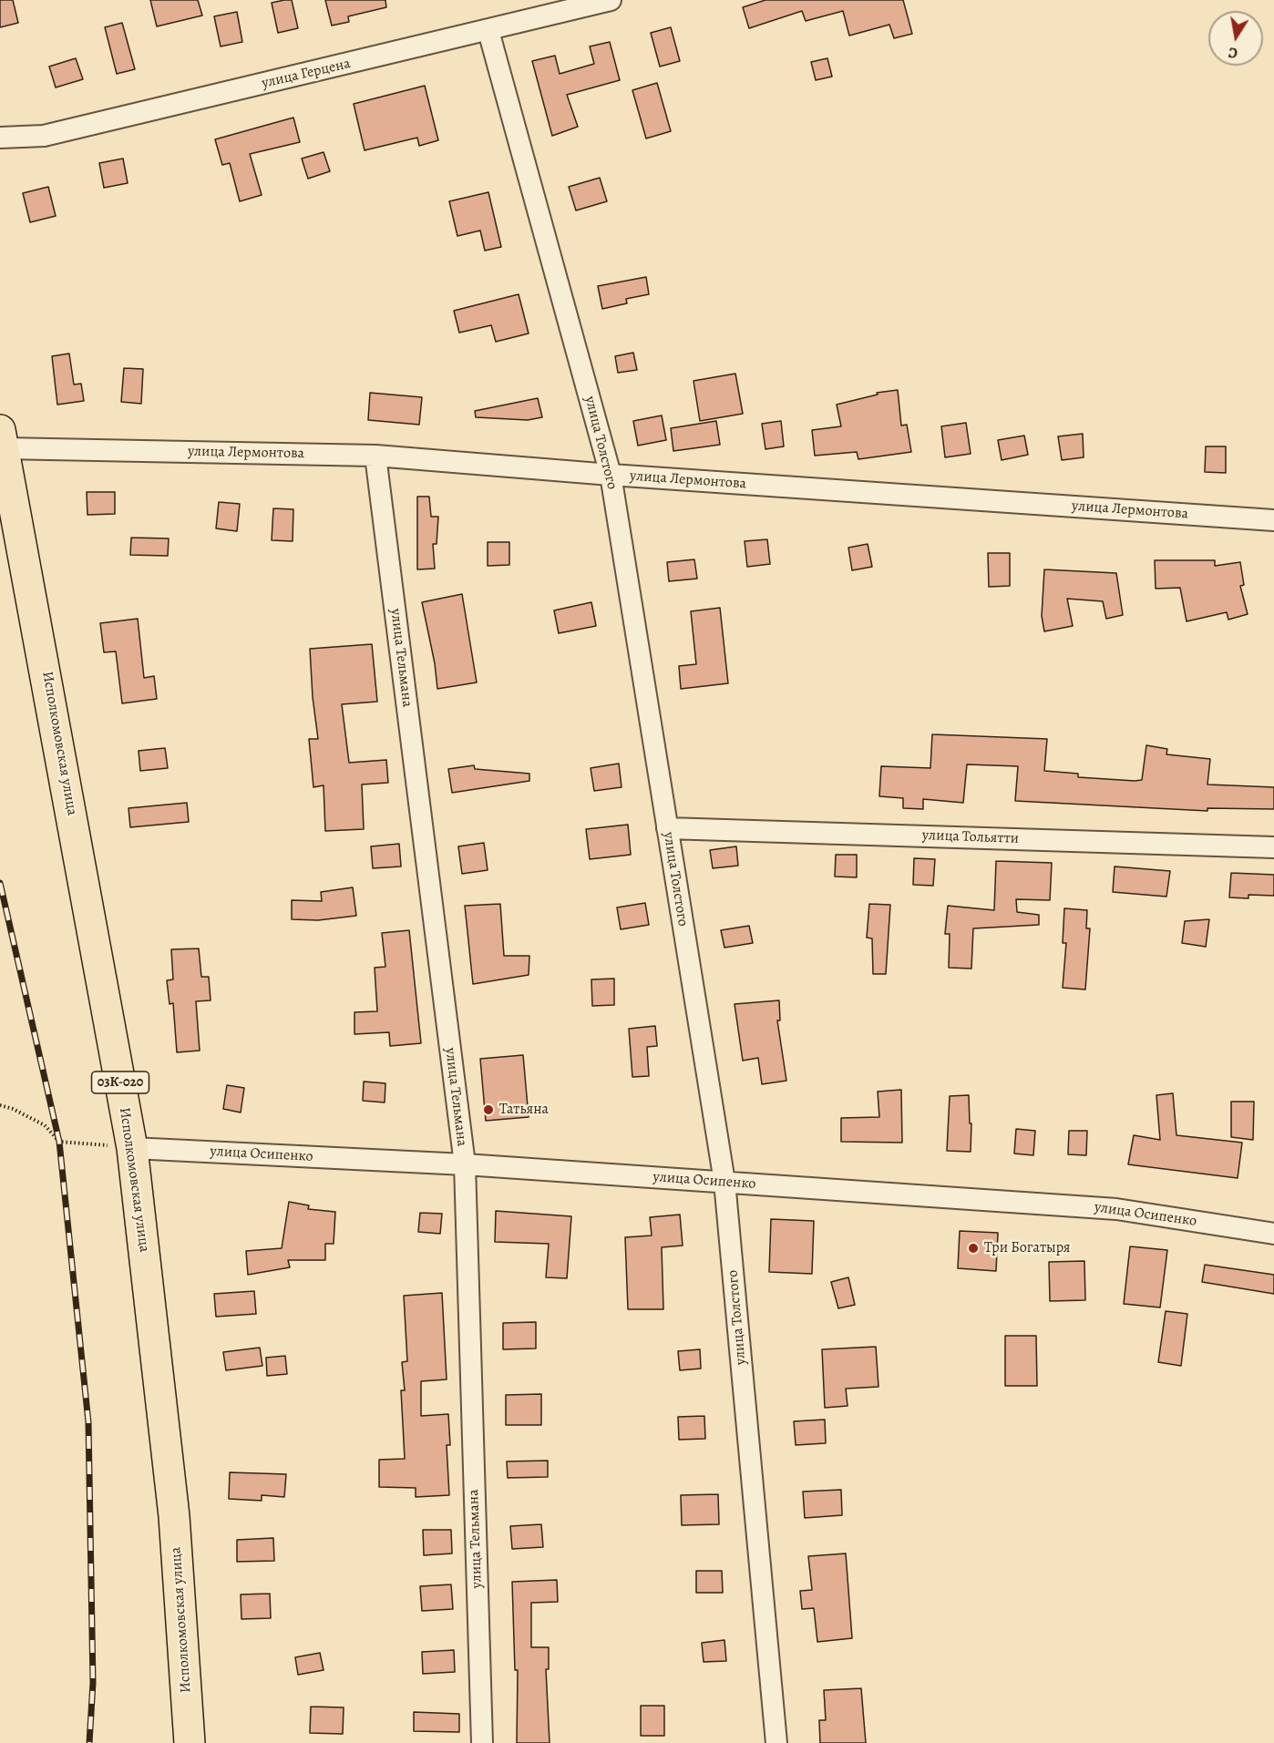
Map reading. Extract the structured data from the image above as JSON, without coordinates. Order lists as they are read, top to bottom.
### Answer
{
  "streets": {
    "main road": ["Исполкомовская улица", "03К-020"],
    "street": [
      "улица Герцена",
      "улица Толстого",
      "улица Лермонтова",
      "улица Тельмана",
      "улица Тольятти",
      "улица Осипенко"
    ]
  },
  "crossings": [
    ["улица Герцена", "улица Толстого"],
    ["улица Толстого", "улица Лермонтова"],
    ["улица Толстого", "улица Тольятти"],
    ["улица Толстого", "улица Осипенко"],
    ["улица Лермонтова", "улица Тельмана"],
    ["улица Лермонтова", "Исполкомовская улица"],
    ["улица Тельмана", "улица Осипенко"],
    ["Исполкомовская улица", "улица Осипенко"]
  ],
  "places": ["Татьяна", "Три Богатыря"],
  "north": "bottom"
}
